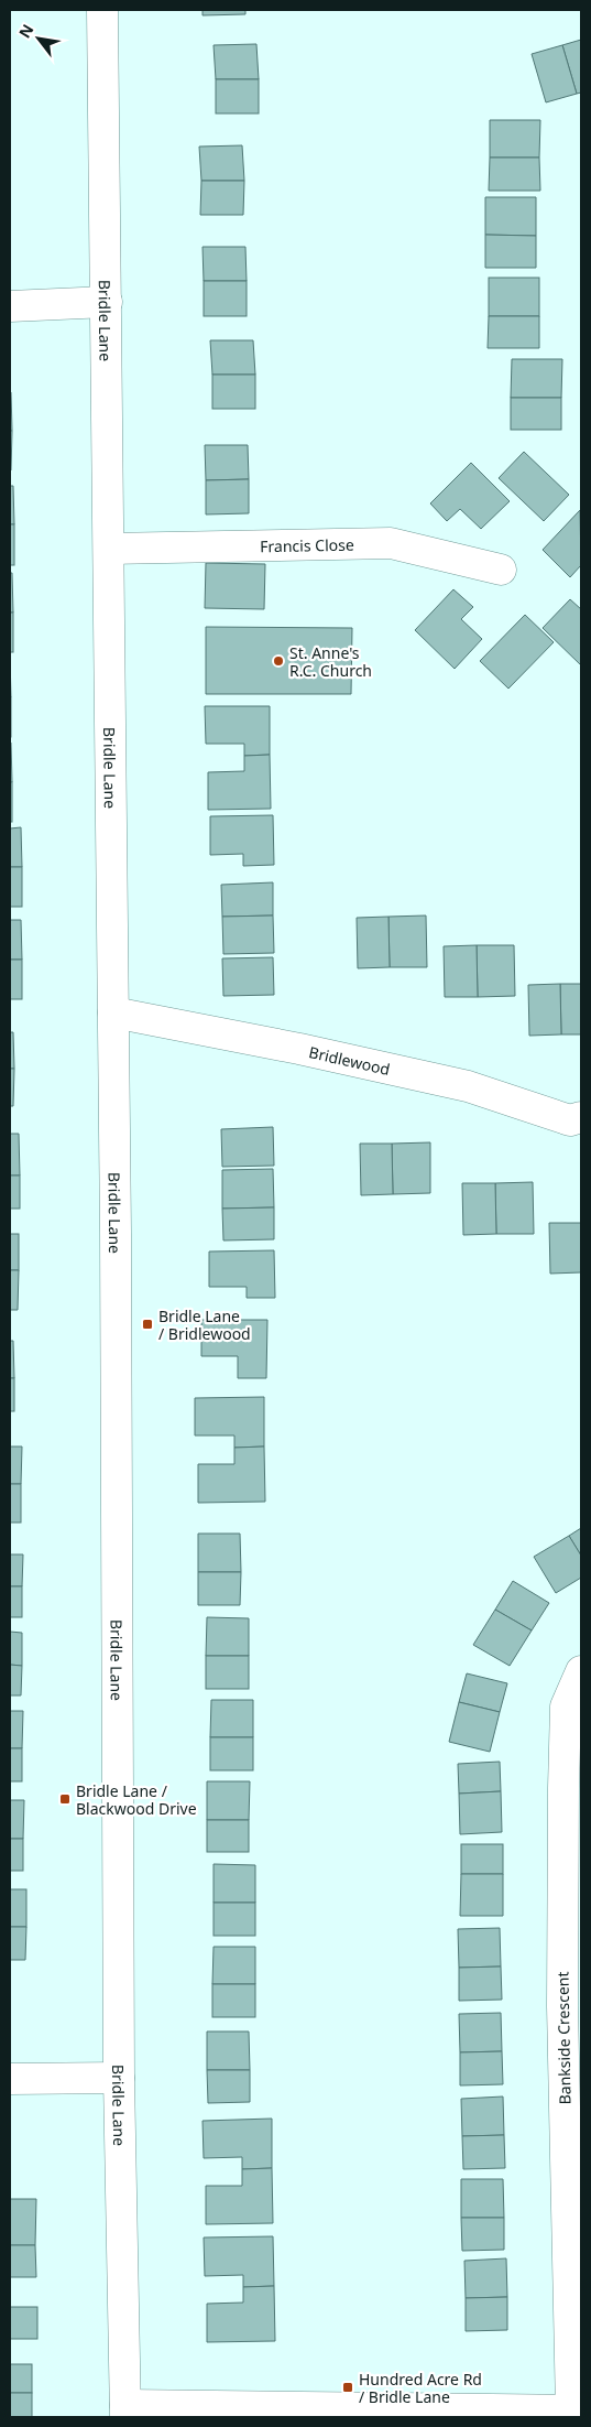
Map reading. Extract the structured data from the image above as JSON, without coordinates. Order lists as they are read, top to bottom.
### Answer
{
  "streets": {
    "street": [
      "Bridle Lane",
      "Francis Close",
      "Bridlewood",
      "Bankside Crescent"
    ]
  },
  "crossings": [
    ["Bridle Lane", "Francis Close"],
    ["Bridle Lane", "Bridlewood"]
  ],
  "places": {
    "other": ["St. Anne's R.C. Church"],
    "transit": ["Bridle Lane / Bridlewood", "Bridle Lane / Blackwood Drive", "Hundred Acre Rd / Bridle Lane"]
  },
  "north": "top left"
}
